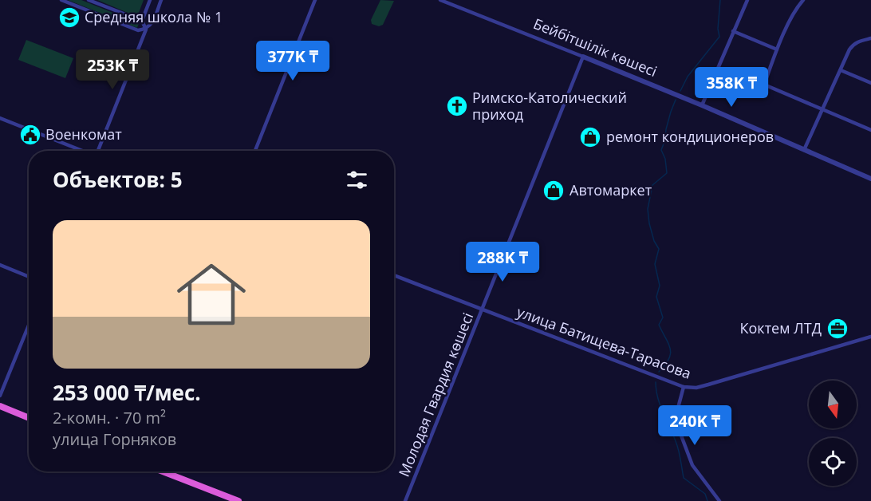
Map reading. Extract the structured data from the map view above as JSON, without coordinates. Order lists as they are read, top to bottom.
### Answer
{
  "streets": {
    "street": ["Бейбітшілік көшесі", "улица Батищева-Тарасова", "Молодая Гвардия көшесі"]
  },
  "crossings": [
    ["Бейбітшілік көшесі", "Молодая Гвардия көшесі"],
    ["улица Батищева-Тарасова", "Молодая Гвардия көшесі"]
  ],
  "places": {
    "school or university": ["Средняя школа № 1"],
    "church": ["Римско-Католический приход"],
    "public building": ["Военкомат"],
    "shop": ["ремонт кондиционеров", "Автомаркет"],
    "office": ["Коктем ЛТД"]
  },
  "north": "bottom",
  "page": {
    "price": [
      "377K ₸",
      "253K ₸",
      "358K ₸",
      "288K ₸",
      "240K ₸"
    ],
    "heading": "Объектов: 5",
    "list": [
      {
        "name": "253 000 ₸/мес.",
        "note": "2-комн. · 70 m² · улица Горняков"
      }
    ]
  }
}
